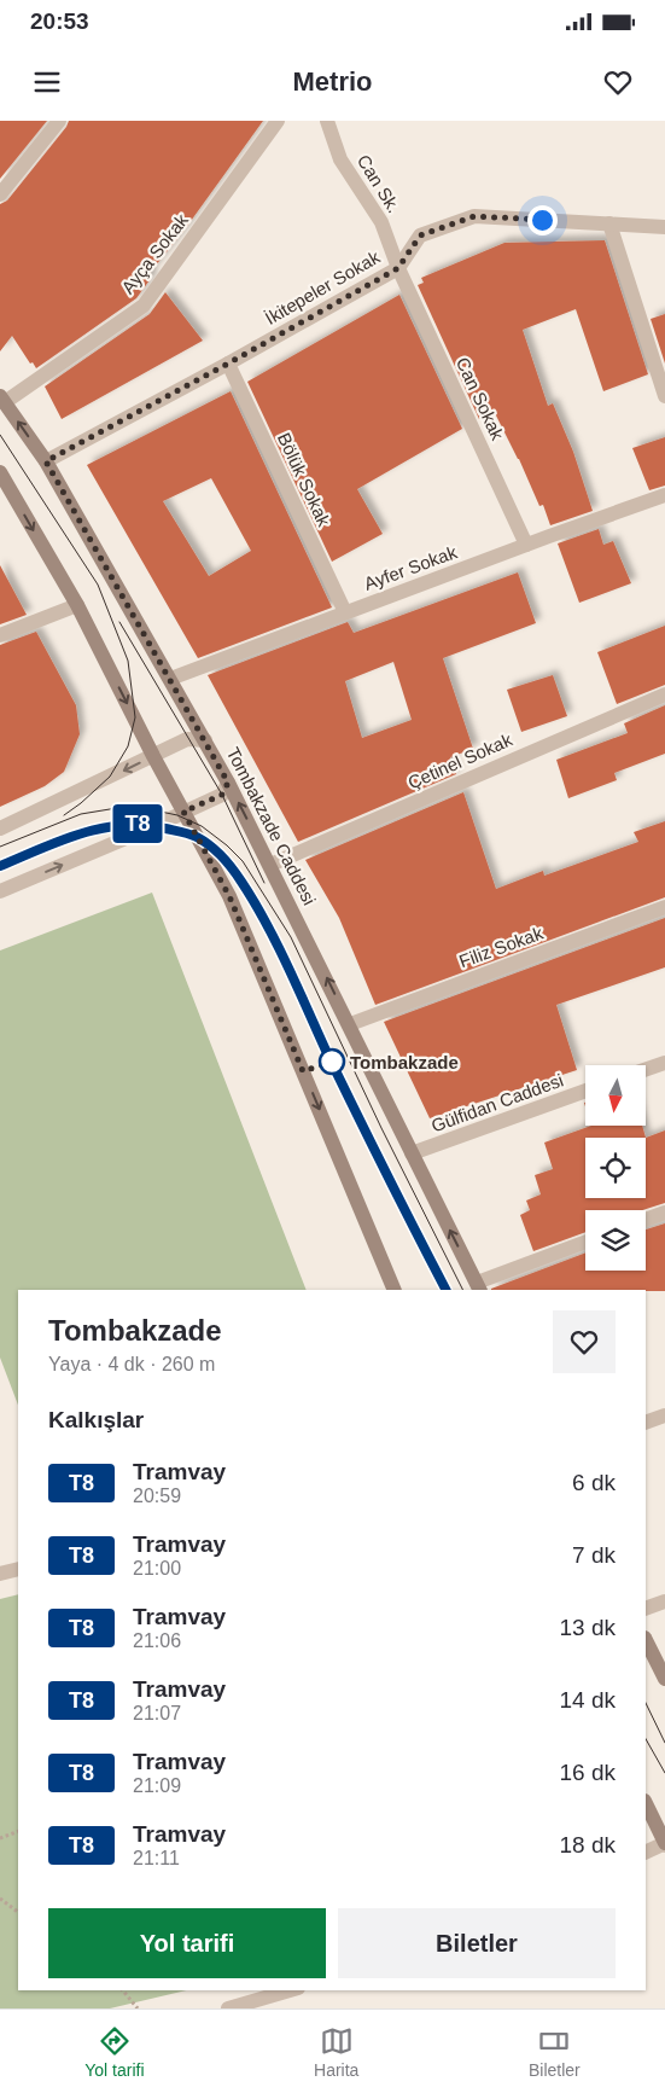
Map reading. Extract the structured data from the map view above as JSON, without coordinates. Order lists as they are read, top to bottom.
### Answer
{
  "streets": {
    "main road": ["Tombakzade Caddesi"],
    "street": [
      "Can Sk.",
      "Ayça Sokak",
      "İkitepeler Sokak",
      "Can Sokak",
      "Bölük Sokak",
      "Ayfer Sokak",
      "Çetinel Sokak",
      "Filiz Sokak",
      "Gülfidan Caddesi"
    ]
  },
  "crossings": [
    ["Can Sk.", "İkitepeler Sokak"],
    ["Can Sk.", "Can Sokak"],
    ["Ayça Sokak", "Tombakzade Caddesi"],
    ["İkitepeler Sokak", "Can Sokak"],
    ["İkitepeler Sokak", "Bölük Sokak"],
    ["İkitepeler Sokak", "Tombakzade Caddesi"],
    ["Can Sokak", "Ayfer Sokak"],
    ["Bölük Sokak", "Ayfer Sokak"],
    ["Ayfer Sokak", "Tombakzade Caddesi"],
    ["Çetinel Sokak", "Tombakzade Caddesi"],
    ["Tombakzade Caddesi", "Filiz Sokak"],
    ["Tombakzade Caddesi", "Gülfidan Caddesi"]
  ],
  "places": ["Tombakzade"],
  "lines": ["tram line T8"],
  "north": "bottom",
  "page": {
    "status": "20:53",
    "header": "Metrio",
    "on_map": "T8",
    "heading": [
      ["Tombakzade", "Yaya · 4 dk · 260 m"],
      "Kalkışlar"
    ],
    "list": [
      {
        "mark": "T8",
        "name": "Tramvay",
        "note": "20:59",
        "value": "6 dk"
      },
      {
        "mark": "T8",
        "name": "Tramvay",
        "note": "21:00",
        "value": "7 dk"
      },
      {
        "mark": "T8",
        "name": "Tramvay",
        "note": "21:06",
        "value": "13 dk"
      },
      {
        "mark": "T8",
        "name": "Tramvay",
        "note": "21:07",
        "value": "14 dk"
      },
      {
        "mark": "T8",
        "name": "Tramvay",
        "note": "21:09",
        "value": "16 dk"
      },
      {
        "mark": "T8",
        "name": "Tramvay",
        "note": "21:11",
        "value": "18 dk"
      }
    ],
    "buttons": ["Yol tarifi", "Biletler"],
    "tabs": ["Yol tarifi", "Harita", "Biletler"]
  }
}
